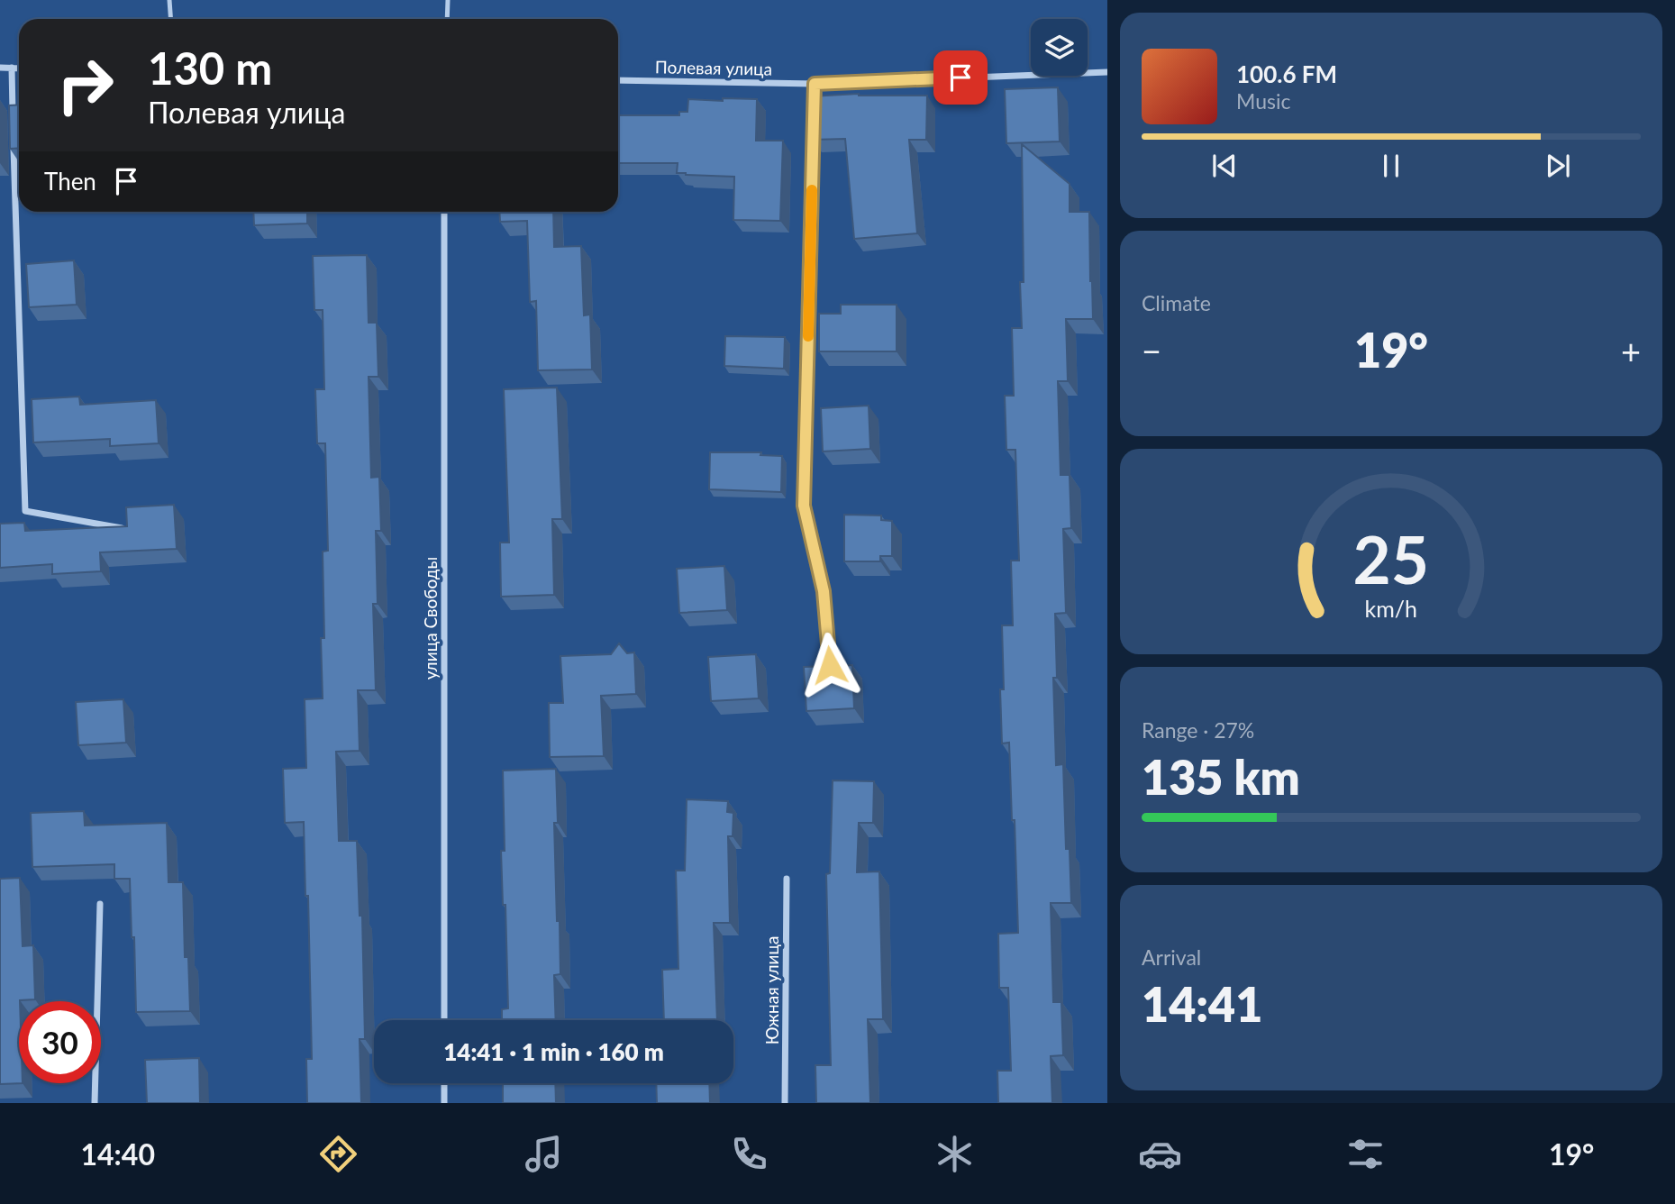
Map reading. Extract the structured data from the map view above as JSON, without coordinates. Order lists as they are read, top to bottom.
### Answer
{
  "streets": {
    "street": ["Полевая улица", "улица Свободы", "Южная улица"]
  },
  "page": {
    "turn": ["130 m", "Полевая улица"],
    "song": ["100.6 FM", "Music"],
    "then": "Then",
    "tile": [
      "Climate",
      ["Range · 27%", "135 km"],
      ["Arrival", "14:41"]
    ],
    "heat": ["−", "19°", "+"],
    "limit": "30",
    "trip": "14:41 · 1 min · 160 m",
    "tabs": ["14:40", "19°"],
    "gauge": ["25", "km/h"]
  }
}
